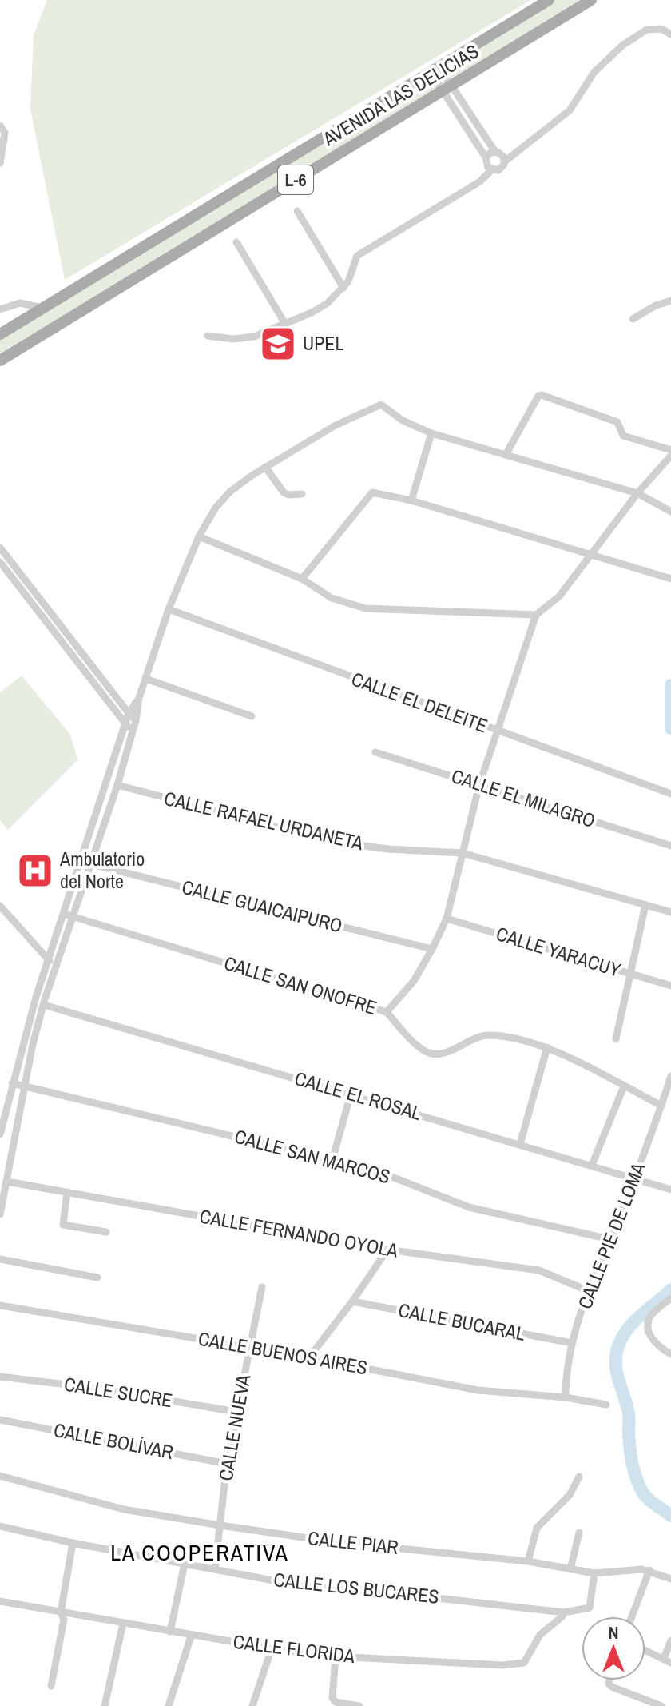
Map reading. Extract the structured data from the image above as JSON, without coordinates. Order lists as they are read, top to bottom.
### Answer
{
  "streets": {
    "main road": ["AVENIDA LAS DELICIAS", "L-6"],
    "street": [
      "CALLE EL DELEITE",
      "CALLE EL MILAGRO",
      "CALLE RAFAEL URDANETA",
      "CALLE GUAICAIPURO",
      "CALLE YARACUY",
      "CALLE SAN ONOFRE",
      "CALLE EL ROSAL",
      "CALLE SAN MARCOS",
      "CALLE FERNANDO OYOLA",
      "CALLE PIE DE LOMA",
      "CALLE BUCARAL",
      "CALLE BUENOS AIRES",
      "CALLE SUCRE",
      "CALLE NUEVA",
      "CALLE BOLÍVAR",
      "CALLE PIAR",
      "CALLE LOS BUCARES",
      "CALLE FLORIDA"
    ]
  },
  "crossings": [
    ["CALLE SAN ONOFRE", "CALLE PIE DE LOMA"],
    ["CALLE EL ROSAL", "CALLE PIE DE LOMA"],
    ["CALLE SAN MARCOS", "CALLE PIE DE LOMA"],
    ["CALLE FERNANDO OYOLA", "CALLE PIE DE LOMA"],
    ["CALLE PIE DE LOMA", "CALLE BUCARAL"],
    ["CALLE PIE DE LOMA", "CALLE BUENOS AIRES"],
    ["CALLE BUENOS AIRES", "CALLE NUEVA"],
    ["CALLE SUCRE", "CALLE NUEVA"],
    ["CALLE NUEVA", "CALLE BOLÍVAR"],
    ["CALLE NUEVA", "CALLE PIAR"],
    ["CALLE NUEVA", "CALLE LOS BUCARES"],
    ["CALLE LOS BUCARES", "CALLE FLORIDA"]
  ],
  "districts": ["LA COOPERATIVA"],
  "places": {
    "school or university": ["UPEL"],
    "hospital": ["Ambulatorio del Norte"]
  },
  "north": "top"
}
